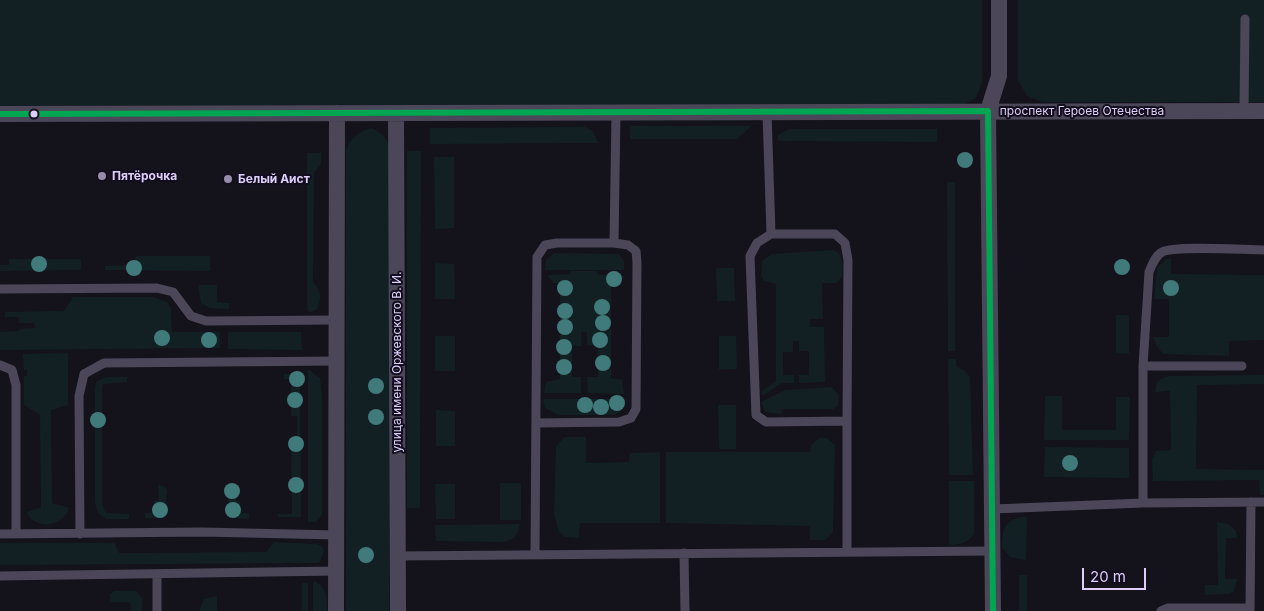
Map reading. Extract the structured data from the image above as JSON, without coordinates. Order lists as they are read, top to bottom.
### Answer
{
  "streets": {
    "street": ["проспект Героев Отечества", "улица имени Оржевского В. И."]
  },
  "crossings": [
    ["проспект Героев Отечества", "улица имени Оржевского В. И."]
  ],
  "places": ["Пятёрочка", "Белый Аист"],
  "scale_bar": "20 m"
}
